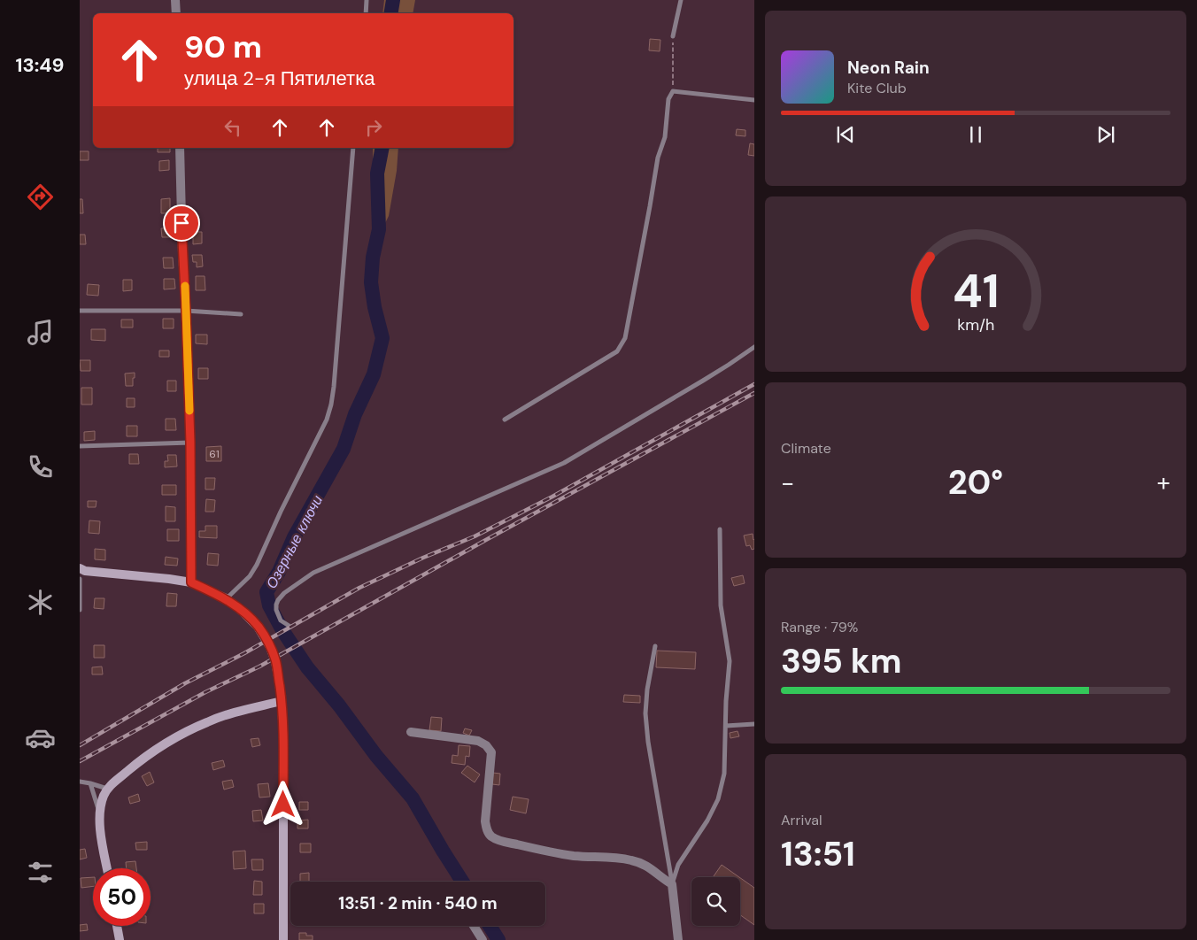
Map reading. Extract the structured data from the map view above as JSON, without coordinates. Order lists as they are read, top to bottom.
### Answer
{
  "water": ["Озерные ключи"],
  "house_numbers": ["61"],
  "page": {
    "tabs": "13:49",
    "turn": ["90 m", "улица 2-я Пятилетка"],
    "song": ["Neon Rain", "Kite Club"],
    "tile": [
      "Climate",
      ["Range · 79%", "395 km"],
      ["Arrival", "13:51"]
    ],
    "heat": ["−", "20°", "+"],
    "limit": "50",
    "trip": "13:51 · 2 min · 540 m",
    "gauge": ["41", "km/h"]
  }
}
